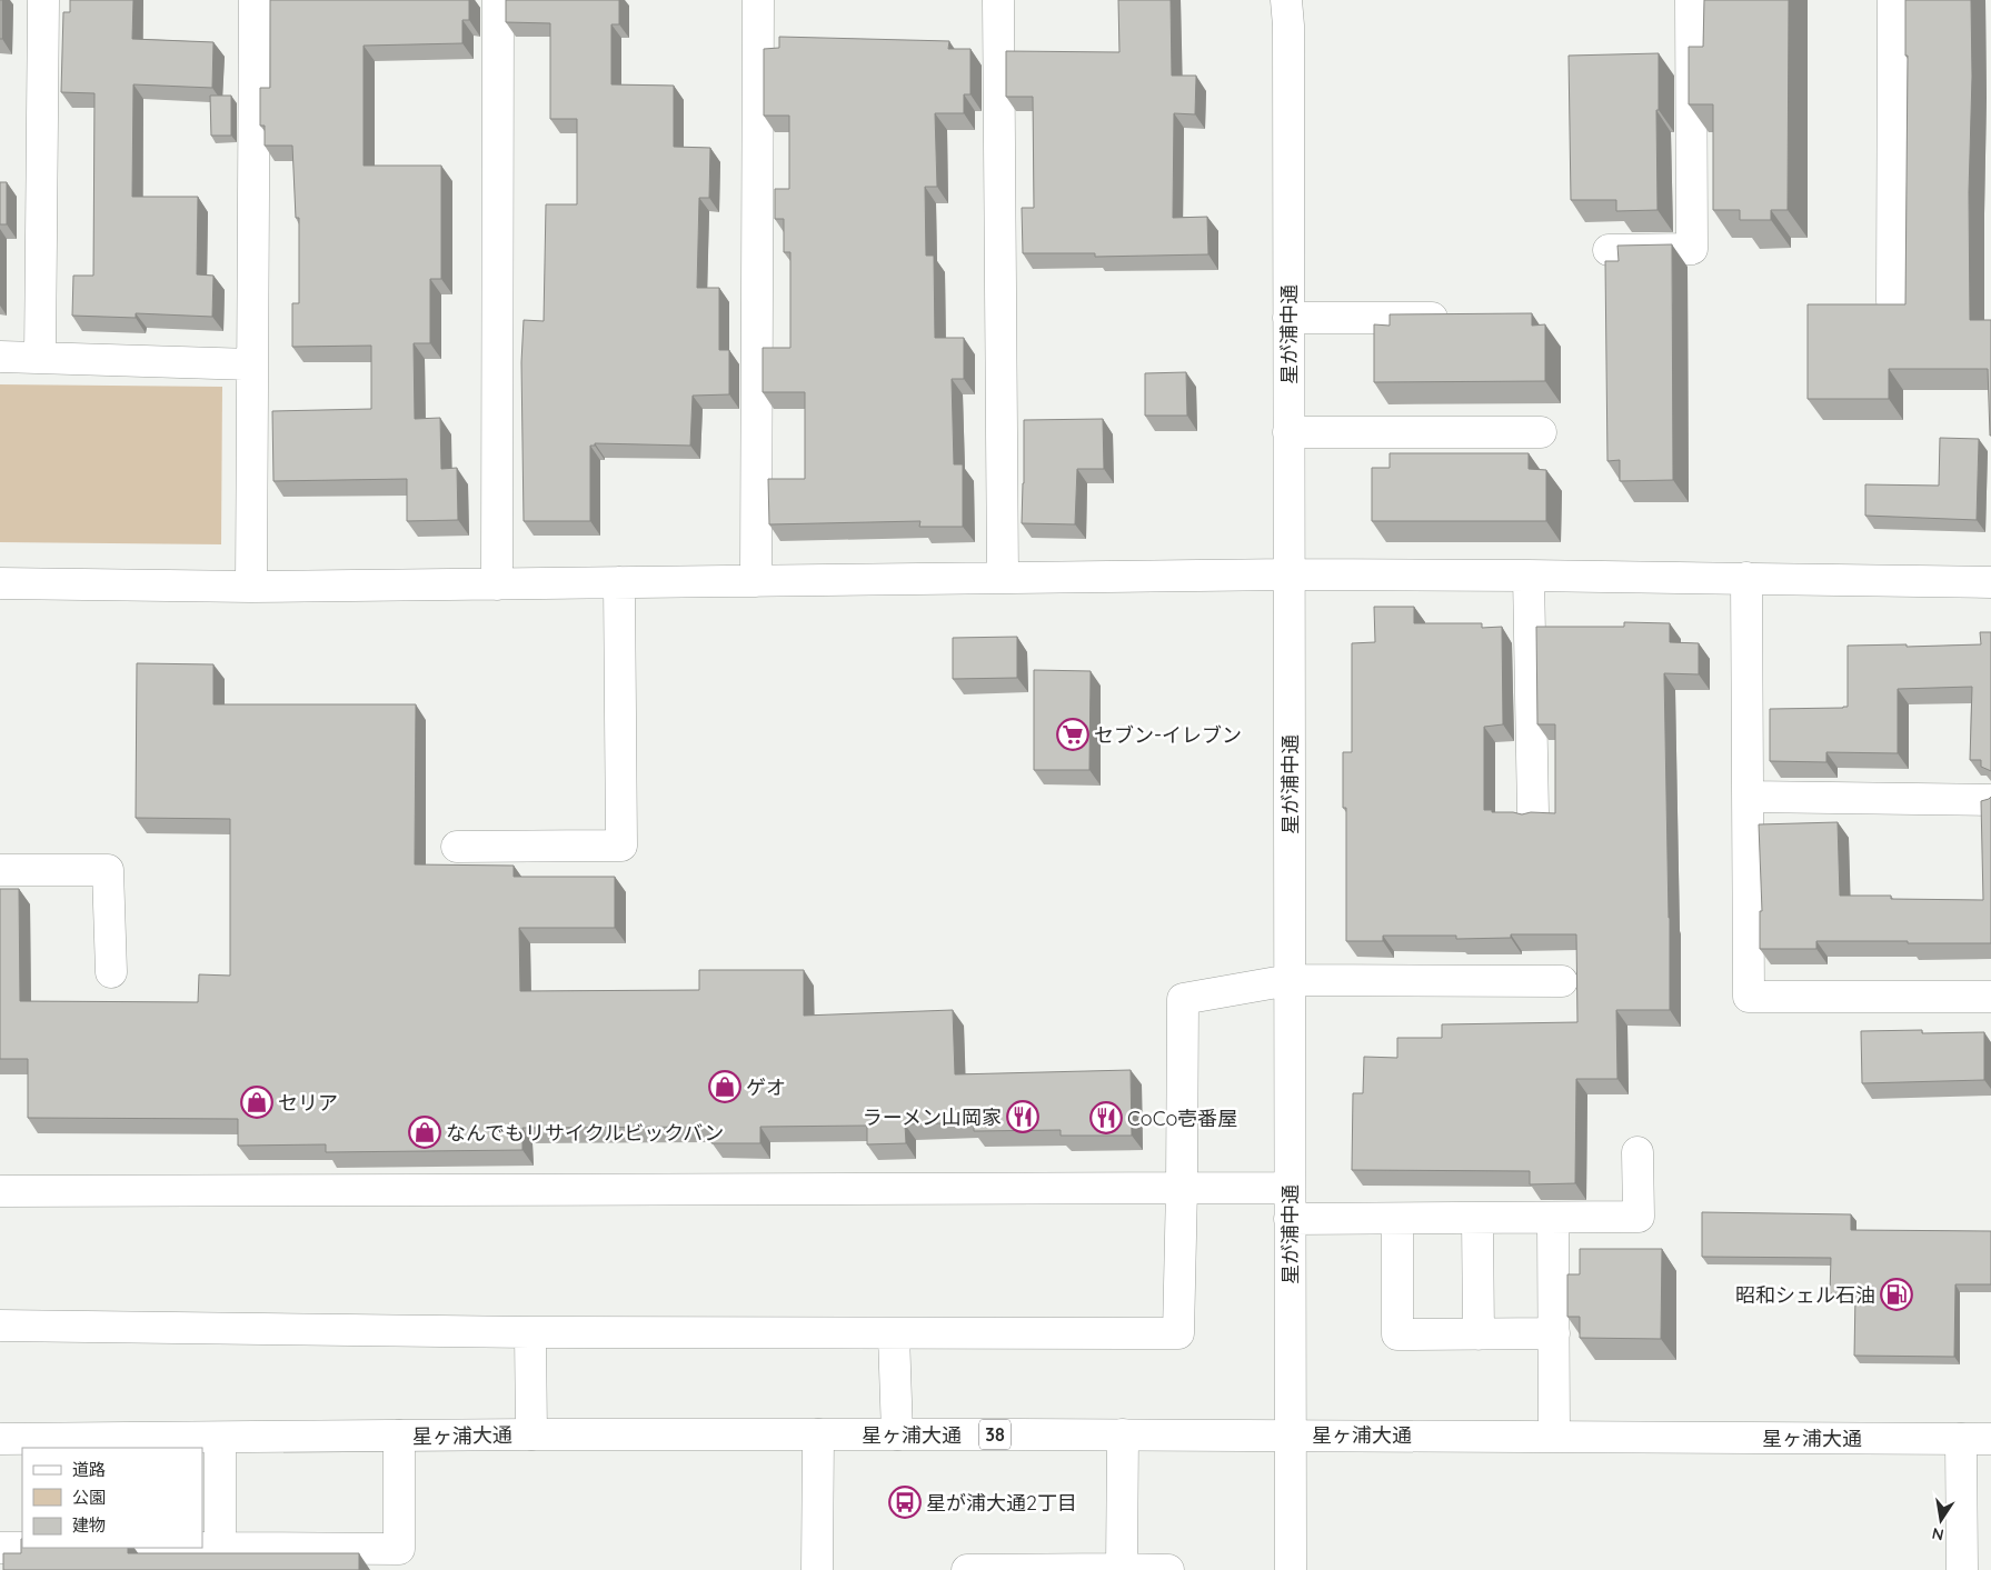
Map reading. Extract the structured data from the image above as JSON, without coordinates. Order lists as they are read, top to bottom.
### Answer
{
  "streets": {
    "main road": ["星が浦中通", "星ヶ浦大通", "38"]
  },
  "crossings": [
    ["星が浦中通", "星ヶ浦大通"]
  ],
  "places": {
    "supermarket": ["セブン-イレブン"],
    "shop": ["ゲオ", "セリア", "なんでもリサイクルビックバン"],
    "restaurant": ["ラーメン山岡家", "CoCo壱番屋"],
    "fuel station": ["昭和シェル石油"],
    "bus stop": ["星が浦大通2丁目"]
  },
  "legend": ["道路", "公園", "建物"],
  "north": "bottom"
}
